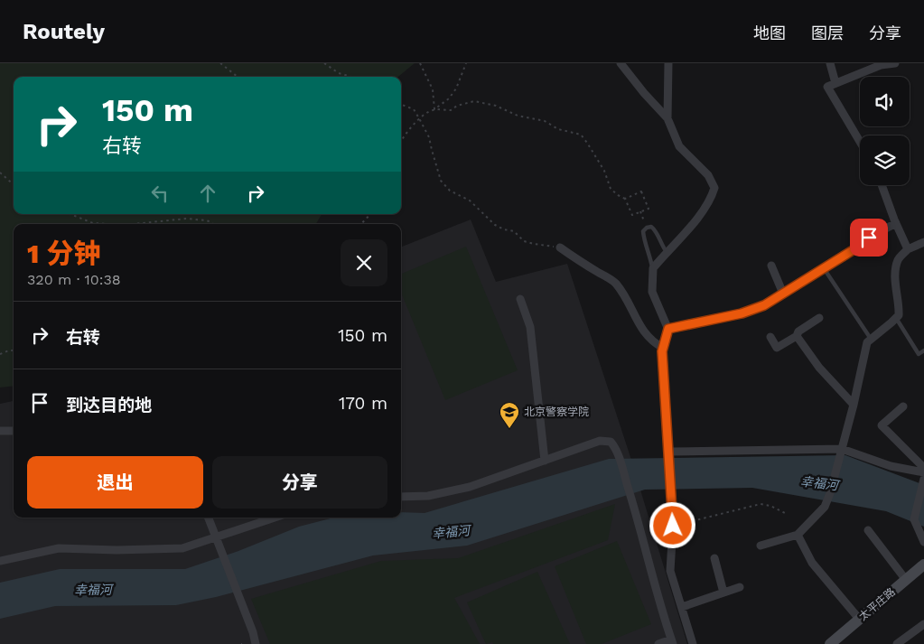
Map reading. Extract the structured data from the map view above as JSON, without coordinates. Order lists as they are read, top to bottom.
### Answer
{
  "streets": {
    "street": ["太平庄路"]
  },
  "water": ["幸福河"],
  "places": {
    "school or university": ["北京警察学院"]
  },
  "page": {
    "header": "Routely",
    "nav": ["地图", "图层", "分享"],
    "turn": ["150 m", "右转"],
    "heading": ["1 分钟", "320 m · 10:38"],
    "list": [
      {
        "name": "右转",
        "value": "150 m"
      },
      {
        "name": "到达目的地",
        "value": "170 m"
      }
    ],
    "buttons": ["退出", "分享"]
  }
}
